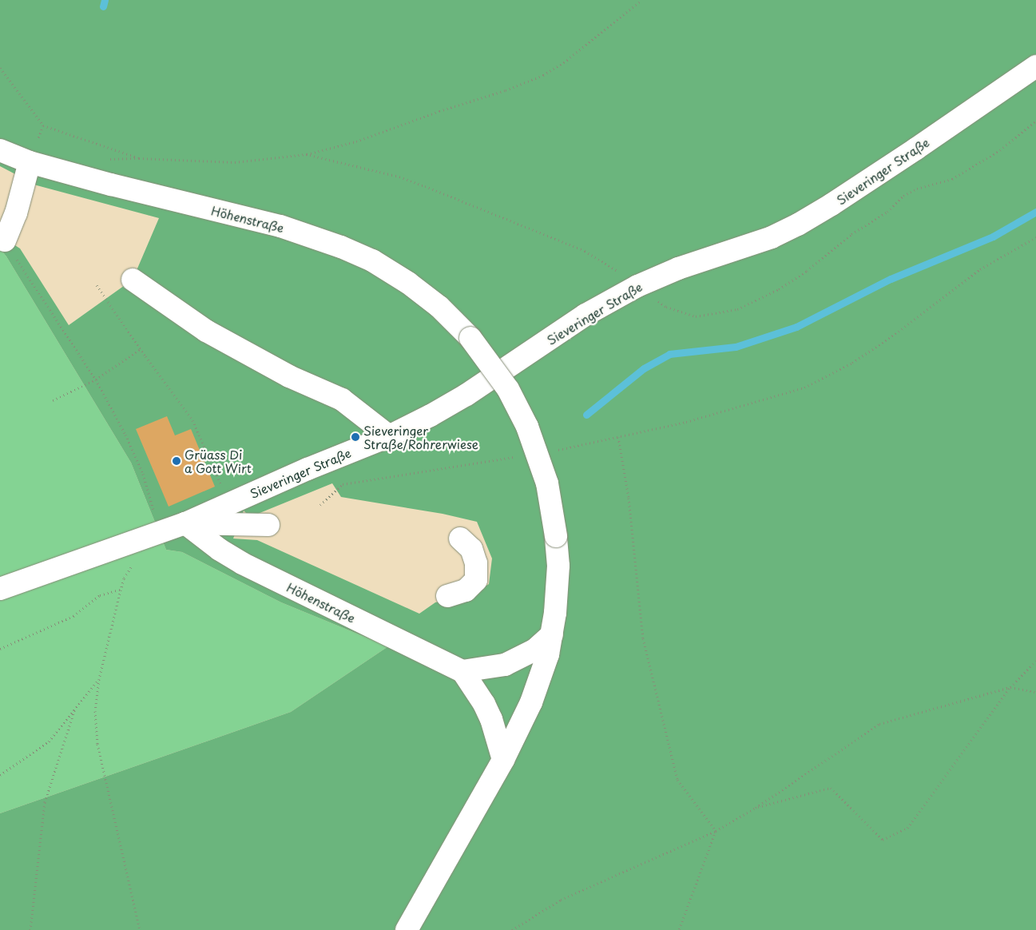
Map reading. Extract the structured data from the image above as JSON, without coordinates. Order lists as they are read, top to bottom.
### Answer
{
  "streets": {
    "street": ["Sieveringer Straße", "Höhenstraße"]
  },
  "crossings": [
    ["Sieveringer Straße", "Höhenstraße"]
  ],
  "places": ["Sieveringer Straße/Rohrerwiese", "Grüass Di a Gott Wirt"]
}
